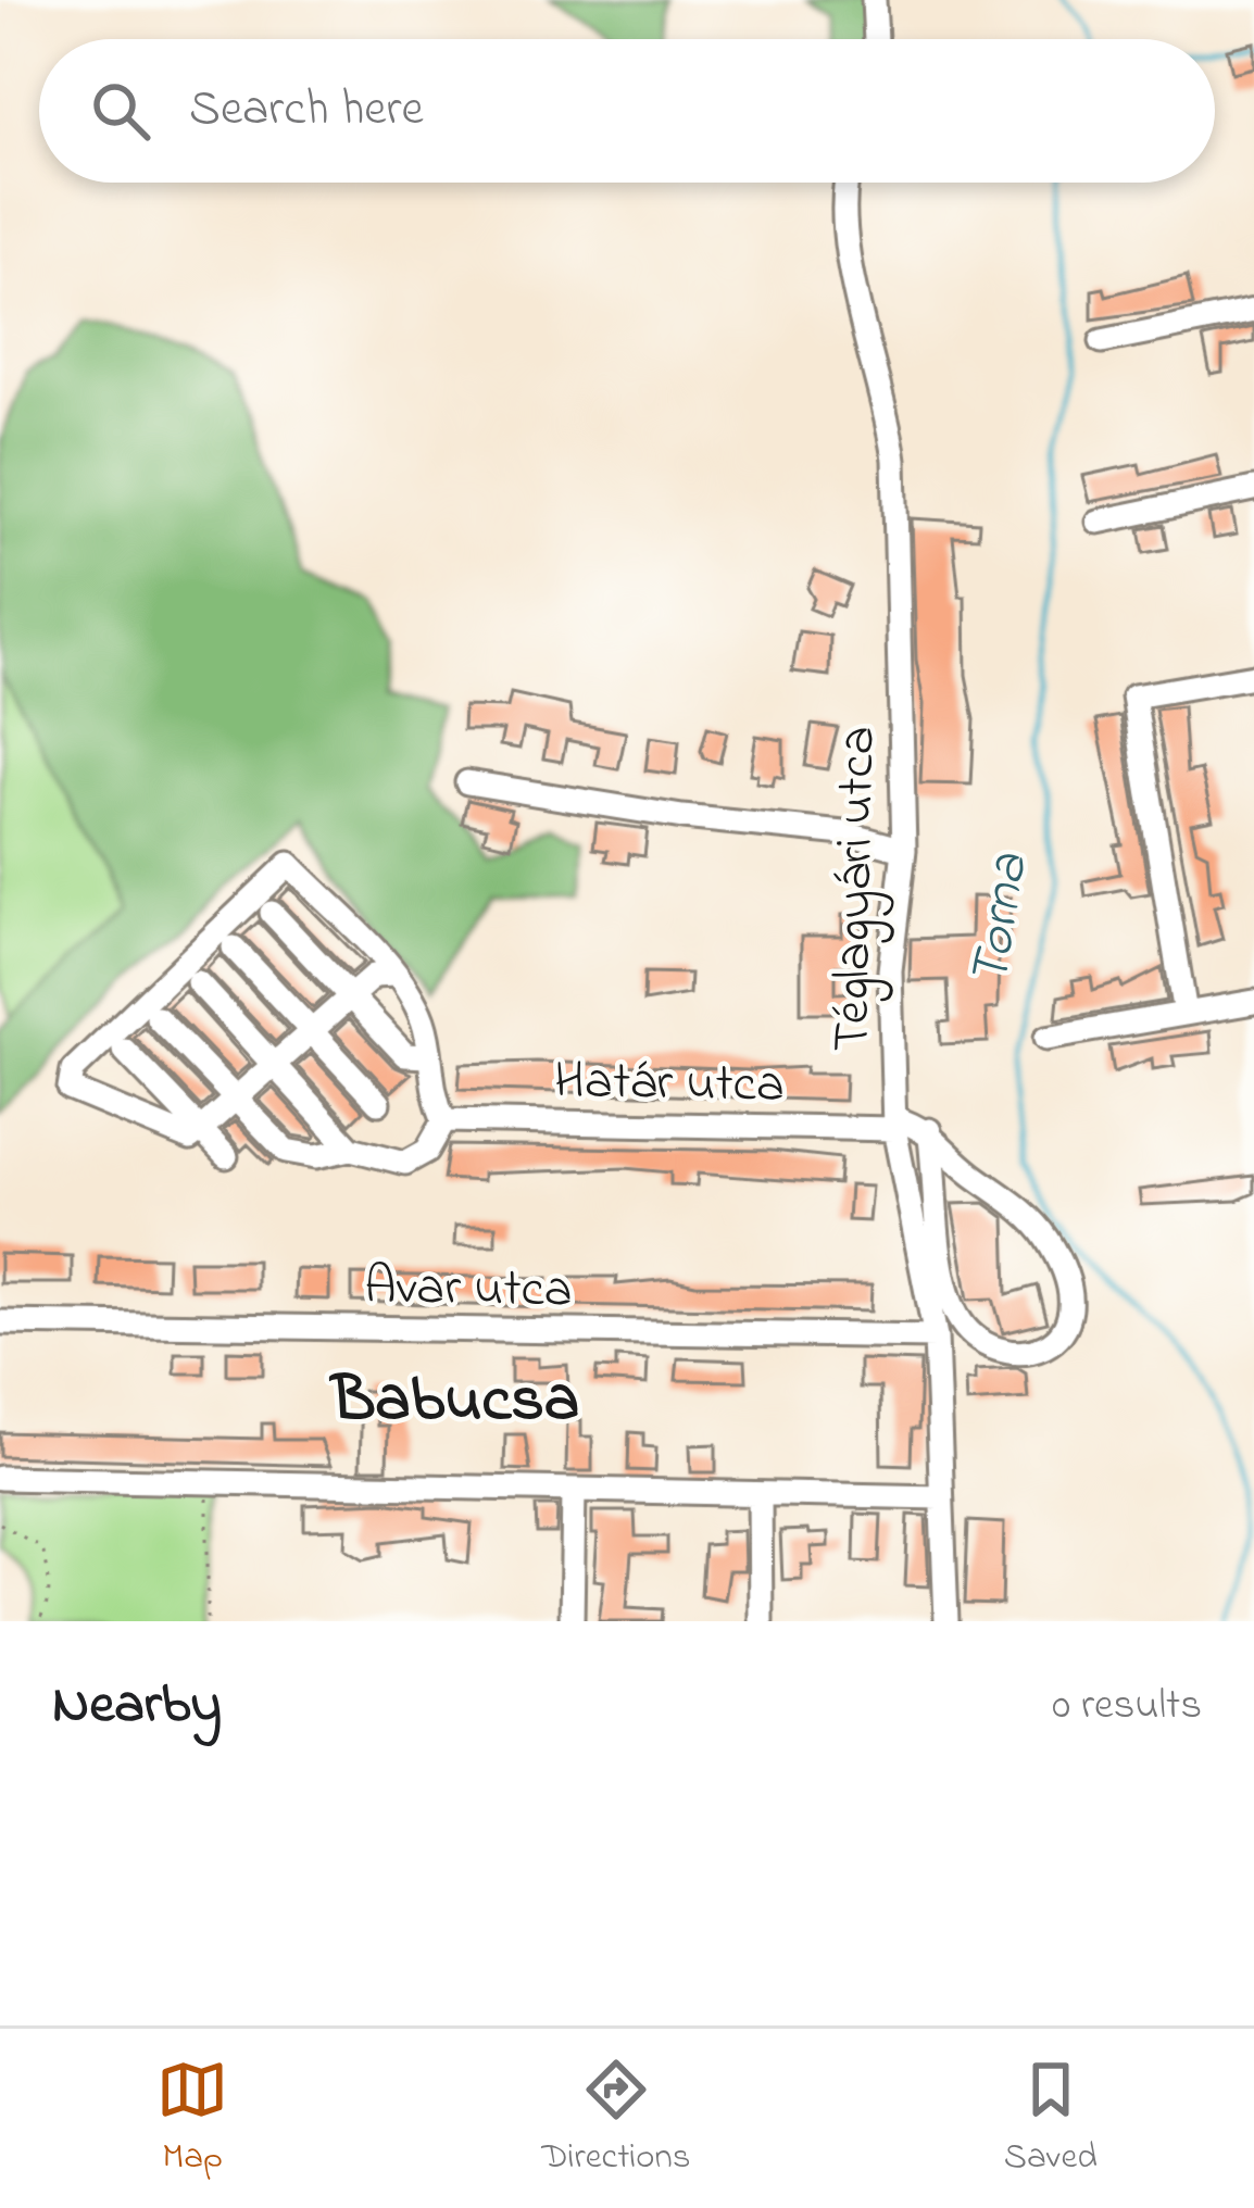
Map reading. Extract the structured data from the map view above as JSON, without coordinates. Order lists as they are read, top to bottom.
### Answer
{
  "streets": {
    "street": ["Téglagyári utca", "Határ utca", "Avar utca"]
  },
  "crossings": [
    ["Téglagyári utca", "Határ utca"],
    ["Téglagyári utca", "Avar utca"]
  ],
  "districts": ["Babucsa"],
  "water": ["Torna"],
  "page": {
    "search": "Search here",
    "heading": ["Nearby", "0 results"],
    "nav": ["Map", "Directions", "Saved"]
  }
}
